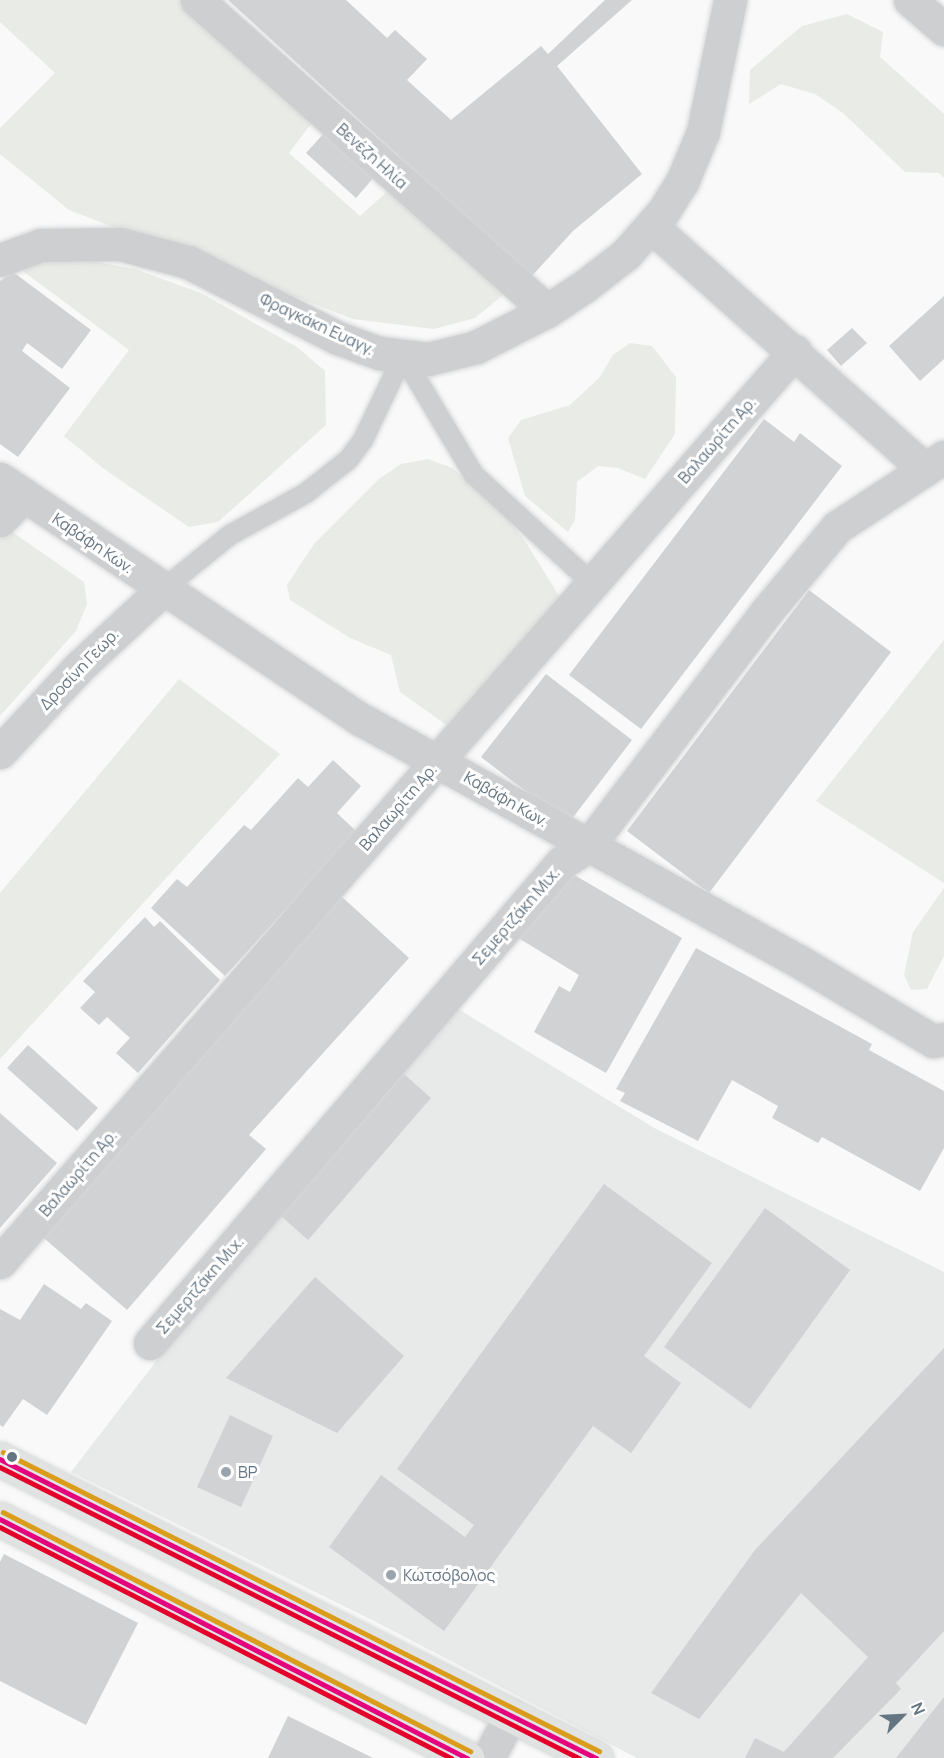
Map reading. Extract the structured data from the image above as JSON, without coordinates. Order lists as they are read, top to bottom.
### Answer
{
  "streets": {
    "street": [
      "Βενέζη Ηλία",
      "Φραγκάκη Ευαγγ.",
      "Βαλαωρίτη Αρ.",
      "Καβάφη Κων.",
      "Δροσίνη Γεωρ.",
      "Σεμερτζάκη Μιχ."
    ]
  },
  "crossings": [
    ["Βενέζη Ηλία", "Φραγκάκη Ευαγγ."],
    ["Βαλαωρίτη Αρ.", "Καβάφη Κων."],
    ["Καβάφη Κων.", "Δροσίνη Γεωρ."],
    ["Καβάφη Κων.", "Σεμερτζάκη Μιχ."]
  ],
  "places": ["BP", "Κωτσόβολος"],
  "north": "top right"
}
